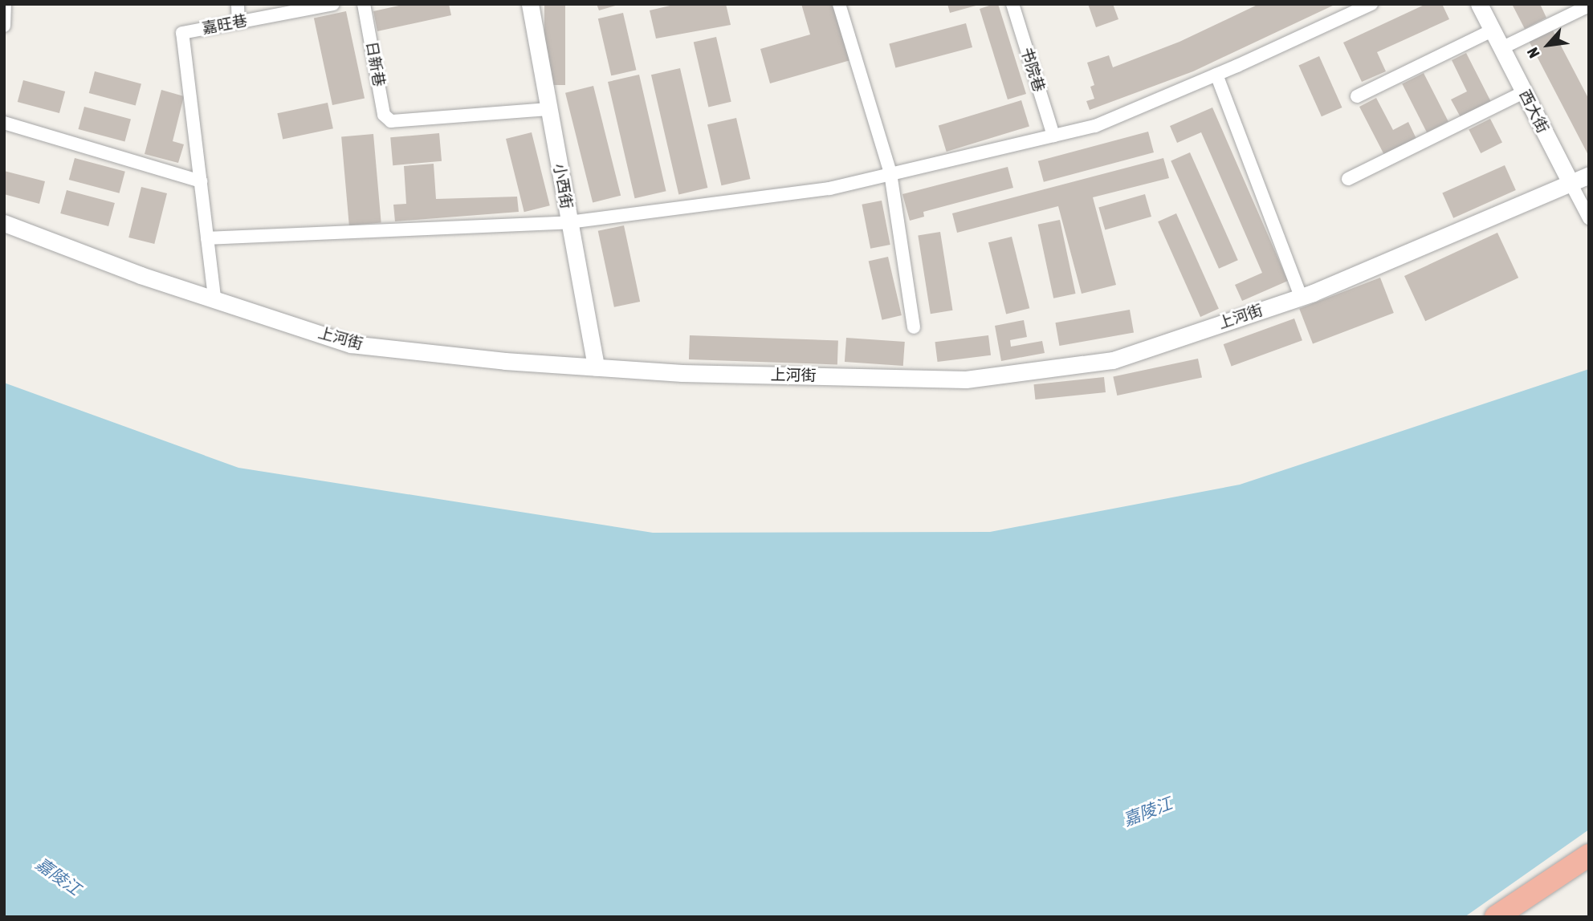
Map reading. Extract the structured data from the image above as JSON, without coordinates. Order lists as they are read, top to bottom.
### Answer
{
  "streets": {
    "street": [
      "嘉旺巷",
      "日新巷",
      "书院巷",
      "西大街",
      "小西街",
      "上河街"
    ]
  },
  "crossings": [
    ["日新巷", "小西街"],
    ["西大街", "上河街"],
    ["小西街", "上河街"]
  ],
  "water": ["嘉陵江"],
  "north": "bottom left"
}
